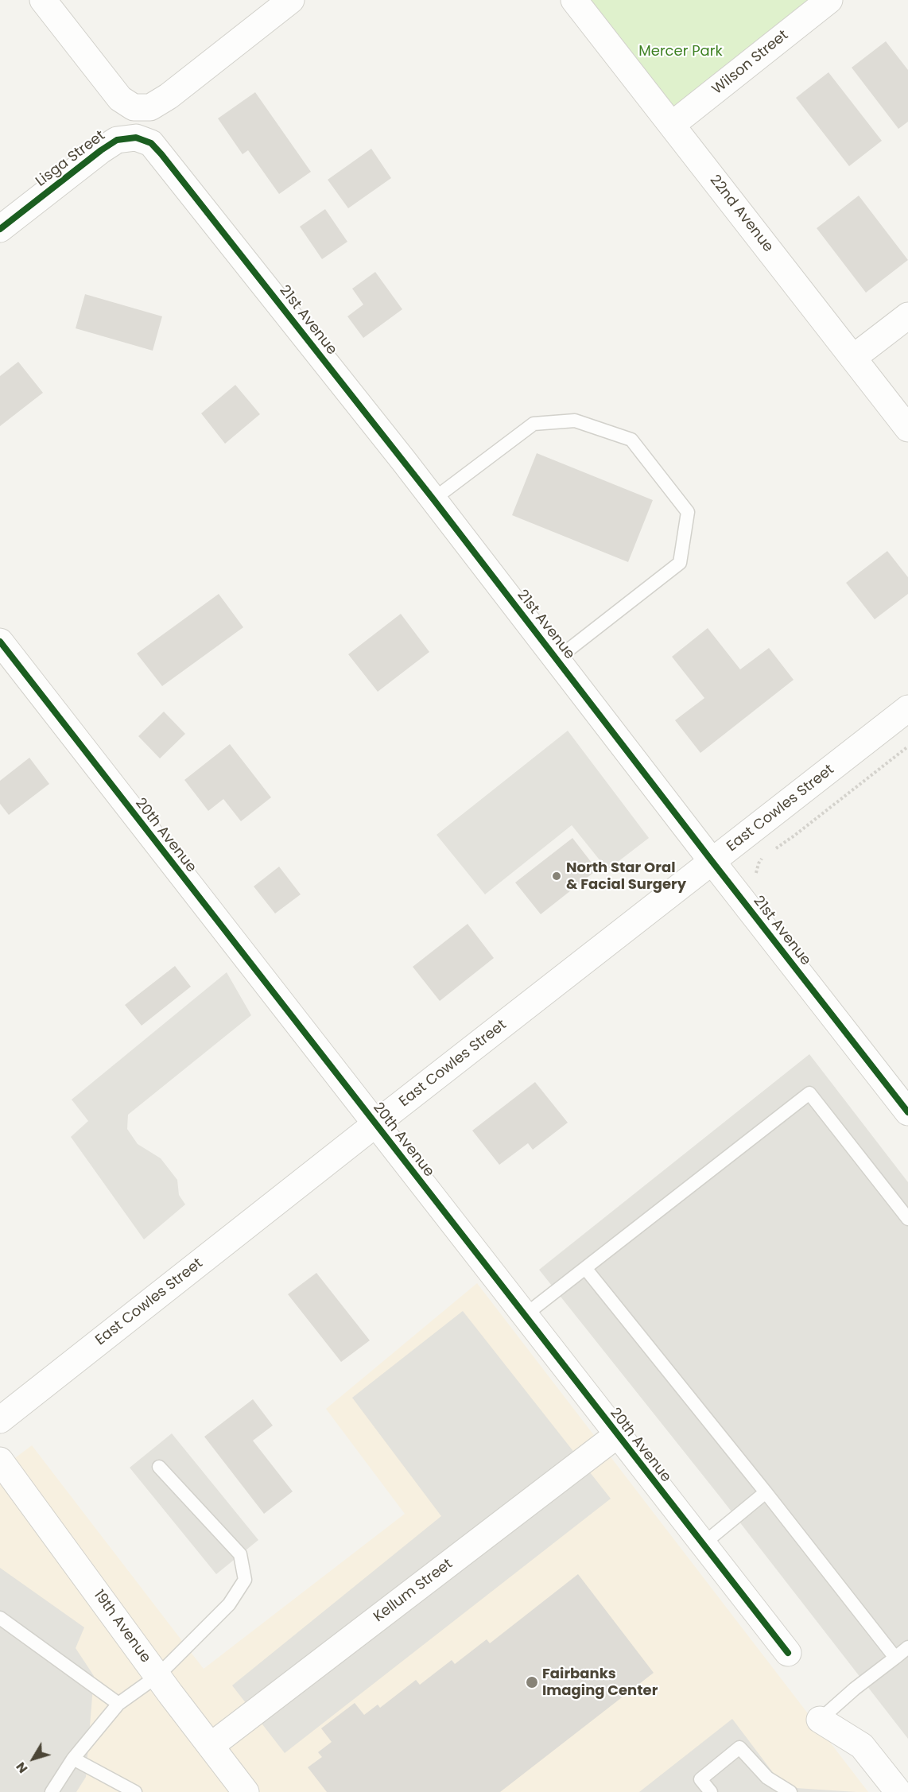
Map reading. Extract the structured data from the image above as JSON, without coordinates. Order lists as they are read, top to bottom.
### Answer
{
  "streets": {
    "street": [
      "Wilson Street",
      "Lisga Street",
      "22nd Avenue",
      "21st Avenue",
      "East Cowles Street",
      "20th Avenue",
      "Kellum Street",
      "19th Avenue"
    ]
  },
  "crossings": [
    ["Wilson Street", "22nd Avenue"],
    ["Lisga Street", "21st Avenue"],
    ["21st Avenue", "East Cowles Street"],
    ["East Cowles Street", "20th Avenue"],
    ["20th Avenue", "Kellum Street"],
    ["Kellum Street", "19th Avenue"]
  ],
  "parks": ["Mercer Park"],
  "places": ["North Star Oral & Facial Surgery", "Fairbanks Imaging Center"],
  "north": "bottom left"
}
